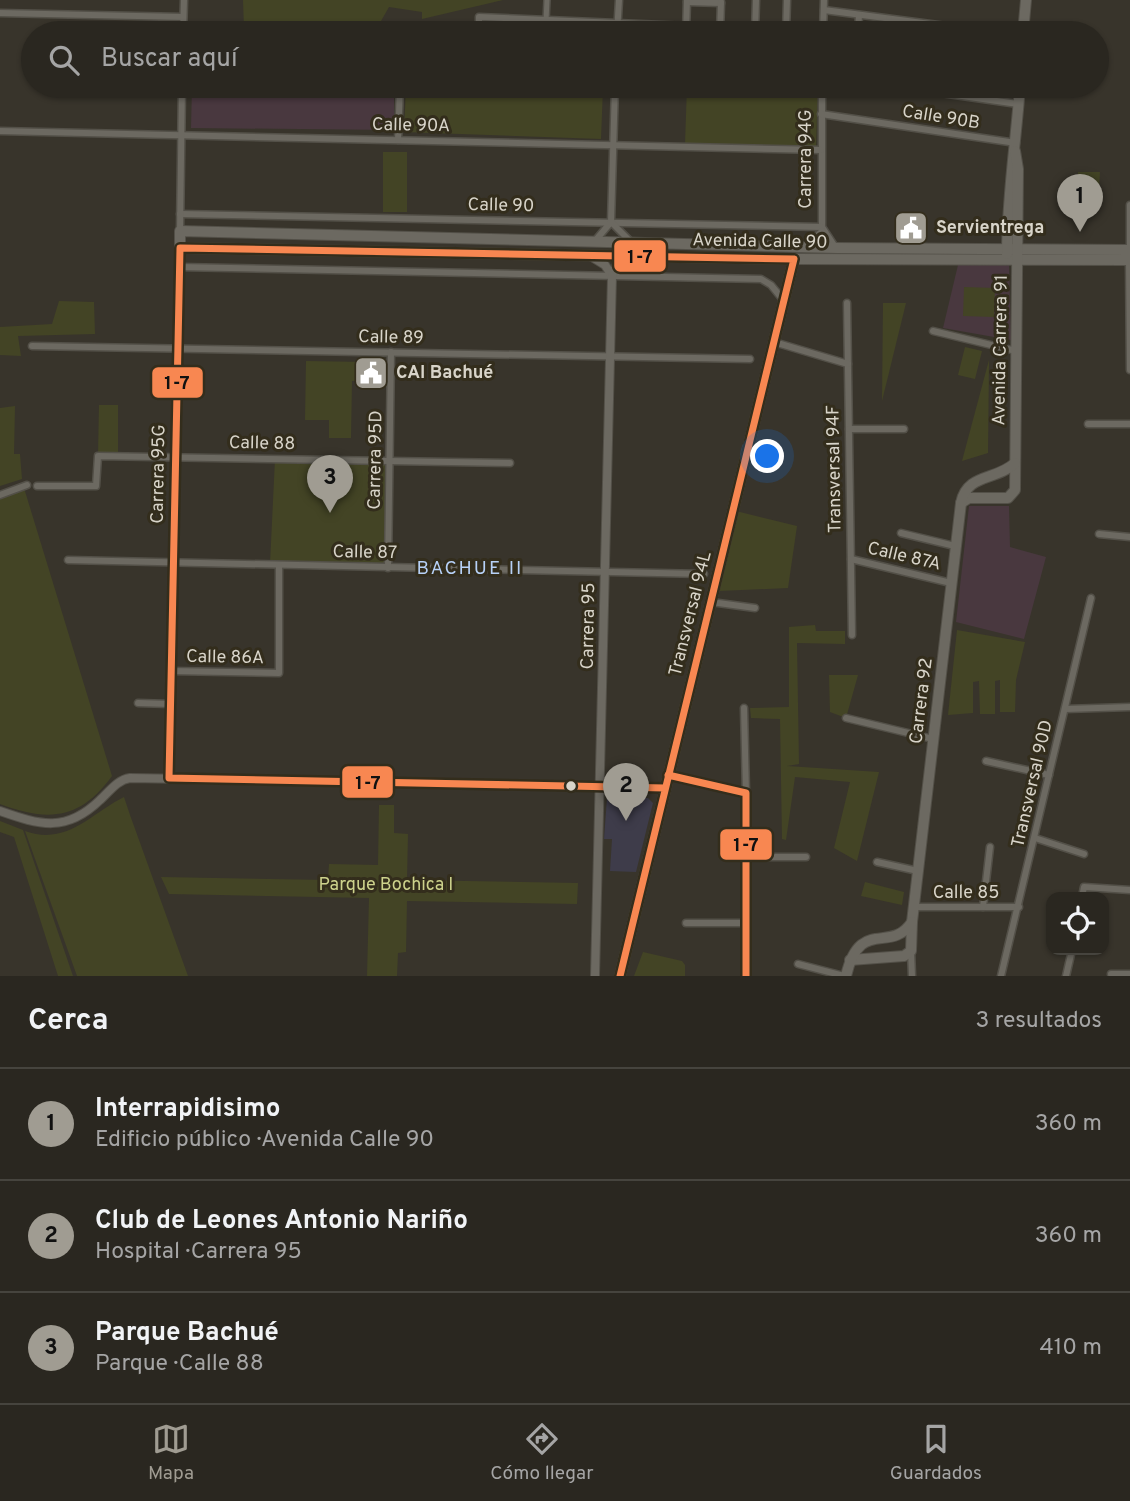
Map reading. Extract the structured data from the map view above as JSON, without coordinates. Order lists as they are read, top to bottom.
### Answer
{
  "streets": {
    "main road": [
      "Carrera 94G",
      "Avenida Calle 90",
      "Avenida Carrera 91",
      "Carrera 95G",
      "Transversal 94L",
      "Carrera 92"
    ],
    "street": [
      "Calle 90B",
      "Calle 90A",
      "Calle 90",
      "Calle 89",
      "Calle 88",
      "Carrera 95D",
      "Transversal 94F",
      "Calle 87",
      "Calle 87A",
      "Carrera 95",
      "Calle 86A",
      "Transversal 90D",
      "Calle 85"
    ]
  },
  "crossings": [
    ["Calle 90B", "Carrera 94G"],
    ["Calle 90B", "Avenida Carrera 91"],
    ["Calle 90A", "Carrera 94G"],
    ["Calle 90A", "Carrera 95G"],
    ["Carrera 94G", "Calle 90"],
    ["Carrera 94G", "Avenida Calle 90"],
    ["Carrera 94G", "Transversal 94L"],
    ["Calle 90", "Carrera 95G"],
    ["Avenida Calle 90", "Avenida Carrera 91"],
    ["Avenida Calle 90", "Carrera 95G"],
    ["Avenida Calle 90", "Transversal 94L"],
    ["Calle 89", "Carrera 95D"],
    ["Calle 89", "Carrera 95G"],
    ["Calle 89", "Carrera 95"],
    ["Avenida Carrera 91", "Carrera 92"],
    ["Calle 88", "Carrera 95D"],
    ["Calle 88", "Carrera 95G"],
    ["Carrera 95D", "Calle 87"],
    ["Transversal 94F", "Calle 87A"],
    ["Carrera 95G", "Calle 87"],
    ["Carrera 95G", "Calle 86A"],
    ["Calle 87", "Carrera 95"],
    ["Calle 87", "Calle 86A"],
    ["Calle 87A", "Carrera 92"],
    ["Carrera 92", "Calle 85"],
    ["Transversal 90D", "Calle 85"]
  ],
  "districts": ["BACHUE II"],
  "parks": ["Parque Bochica I"],
  "places": {
    "public building": ["Servientrega", "CAI Bachué"]
  },
  "lines": ["transit line 1-7"],
  "page": {
    "search": "Buscar aquí",
    "pins": ["1", "3", "2"],
    "heading": ["Cerca", "3 resultados"],
    "list": [
      {
        "mark": "1",
        "name": "Interrapidisimo",
        "note": "Edificio público · Avenida Calle 90",
        "value": "360 m"
      },
      {
        "mark": "2",
        "name": "Club de Leones Antonio Nariño",
        "note": "Hospital · Carrera 95",
        "value": "360 m"
      },
      {
        "mark": "3",
        "name": "Parque Bachué",
        "note": "Parque · Calle 88",
        "value": "410 m"
      }
    ],
    "nav": ["Mapa", "Cómo llegar", "Guardados"]
  }
}
